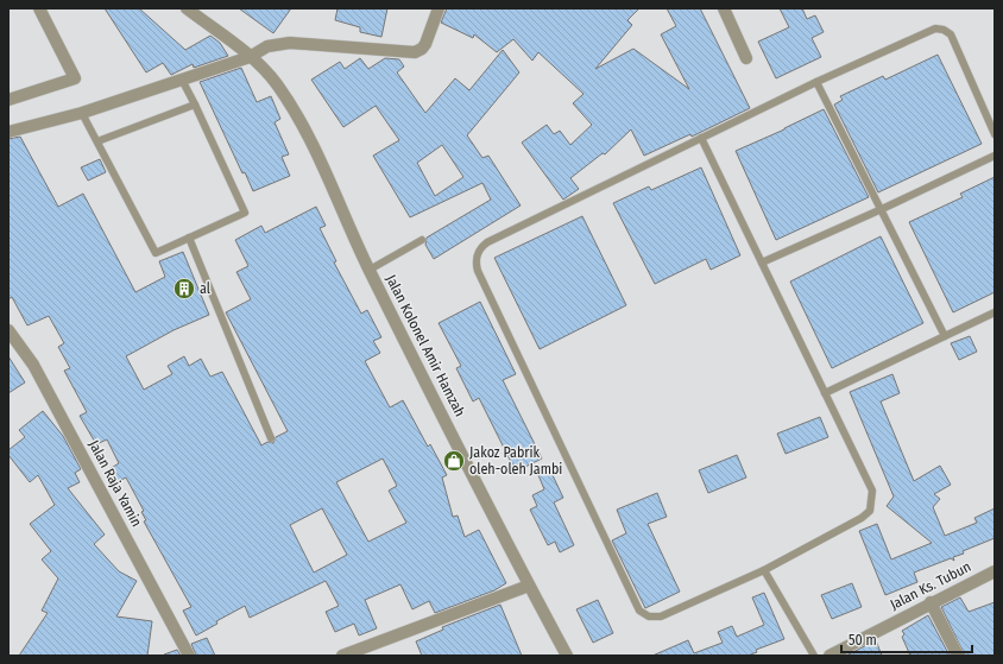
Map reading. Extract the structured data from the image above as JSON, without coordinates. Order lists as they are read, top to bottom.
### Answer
{
  "streets": {
    "street": ["Jalan Kolonel Amir Hamzah", "Jalan Raja Yamin", "Jalan Ks. Tubun"]
  },
  "places": {
    "building": ["al"],
    "shop": ["Jakoz Pabrik oleh-oleh Jambi"]
  },
  "scale_bar": "50 m"
}
